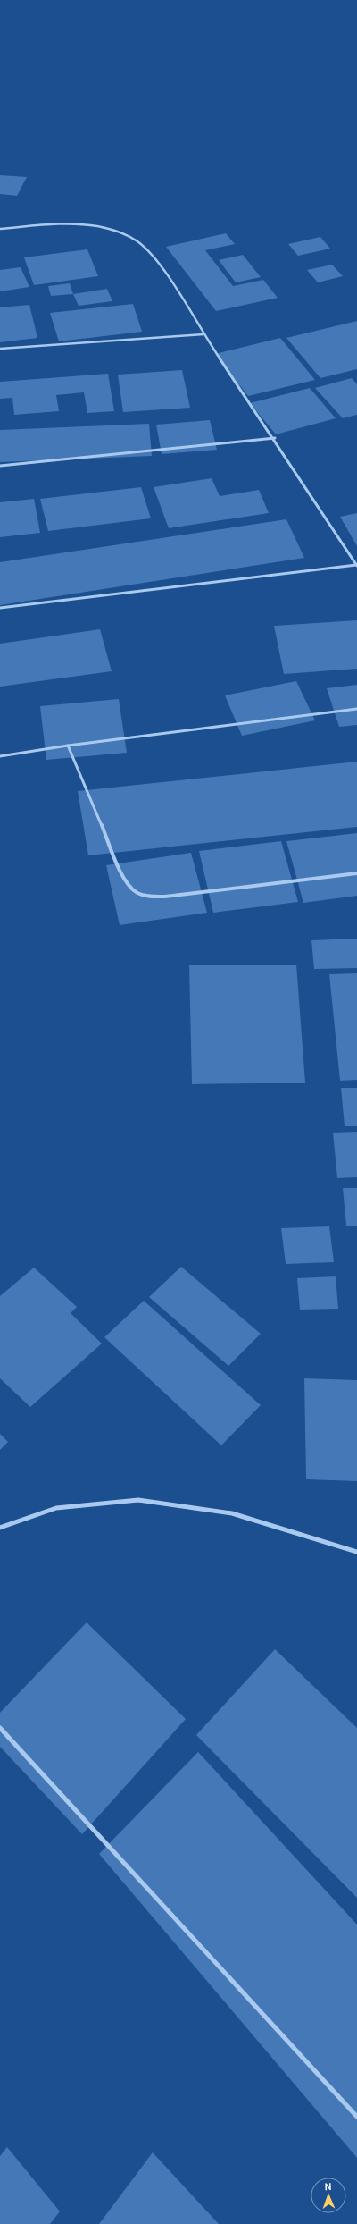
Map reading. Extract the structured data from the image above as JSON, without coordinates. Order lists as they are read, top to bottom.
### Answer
{
  "north": "top"
}
